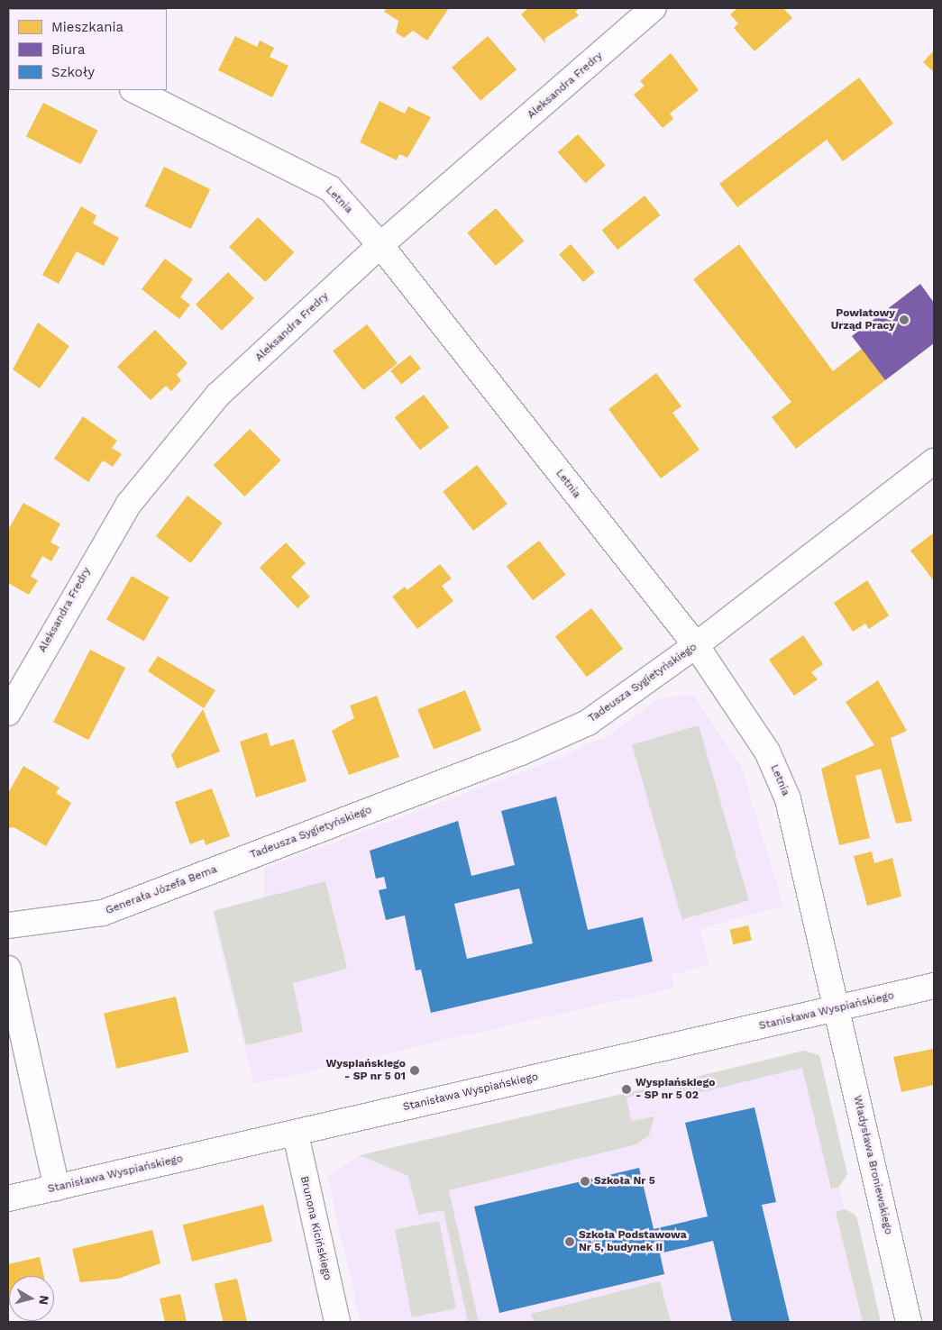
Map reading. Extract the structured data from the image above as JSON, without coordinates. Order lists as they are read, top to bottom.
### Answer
{
  "streets": {
    "street": [
      "Aleksandra Fredry",
      "Letnia",
      "Tadeusza Sygietyńskiego",
      "Generała Józefa Bema",
      "Stanisława Wyspiańskiego",
      "Władysława Broniewskiego",
      "Brunona Kicińskiego"
    ]
  },
  "crossings": [
    ["Aleksandra Fredry", "Letnia"],
    ["Letnia", "Tadeusza Sygietyńskiego"],
    ["Letnia", "Stanisława Wyspiańskiego"],
    ["Letnia", "Władysława Broniewskiego"],
    ["Tadeusza Sygietyńskiego", "Generała Józefa Bema"],
    ["Stanisława Wyspiańskiego", "Władysława Broniewskiego"],
    ["Stanisława Wyspiańskiego", "Brunona Kicińskiego"]
  ],
  "places": [
    "Powiatowy Urząd Pracy",
    "Wyspiańskiego - SP nr 5 01",
    "Wyspiańskiego - SP nr 5 02",
    "Szkoła Nr 5",
    "Szkoła Podstawowa Nr 5, budynek II"
  ],
  "legend": ["Mieszkania", "Biura", "Szkoły"],
  "north": "right"
}
